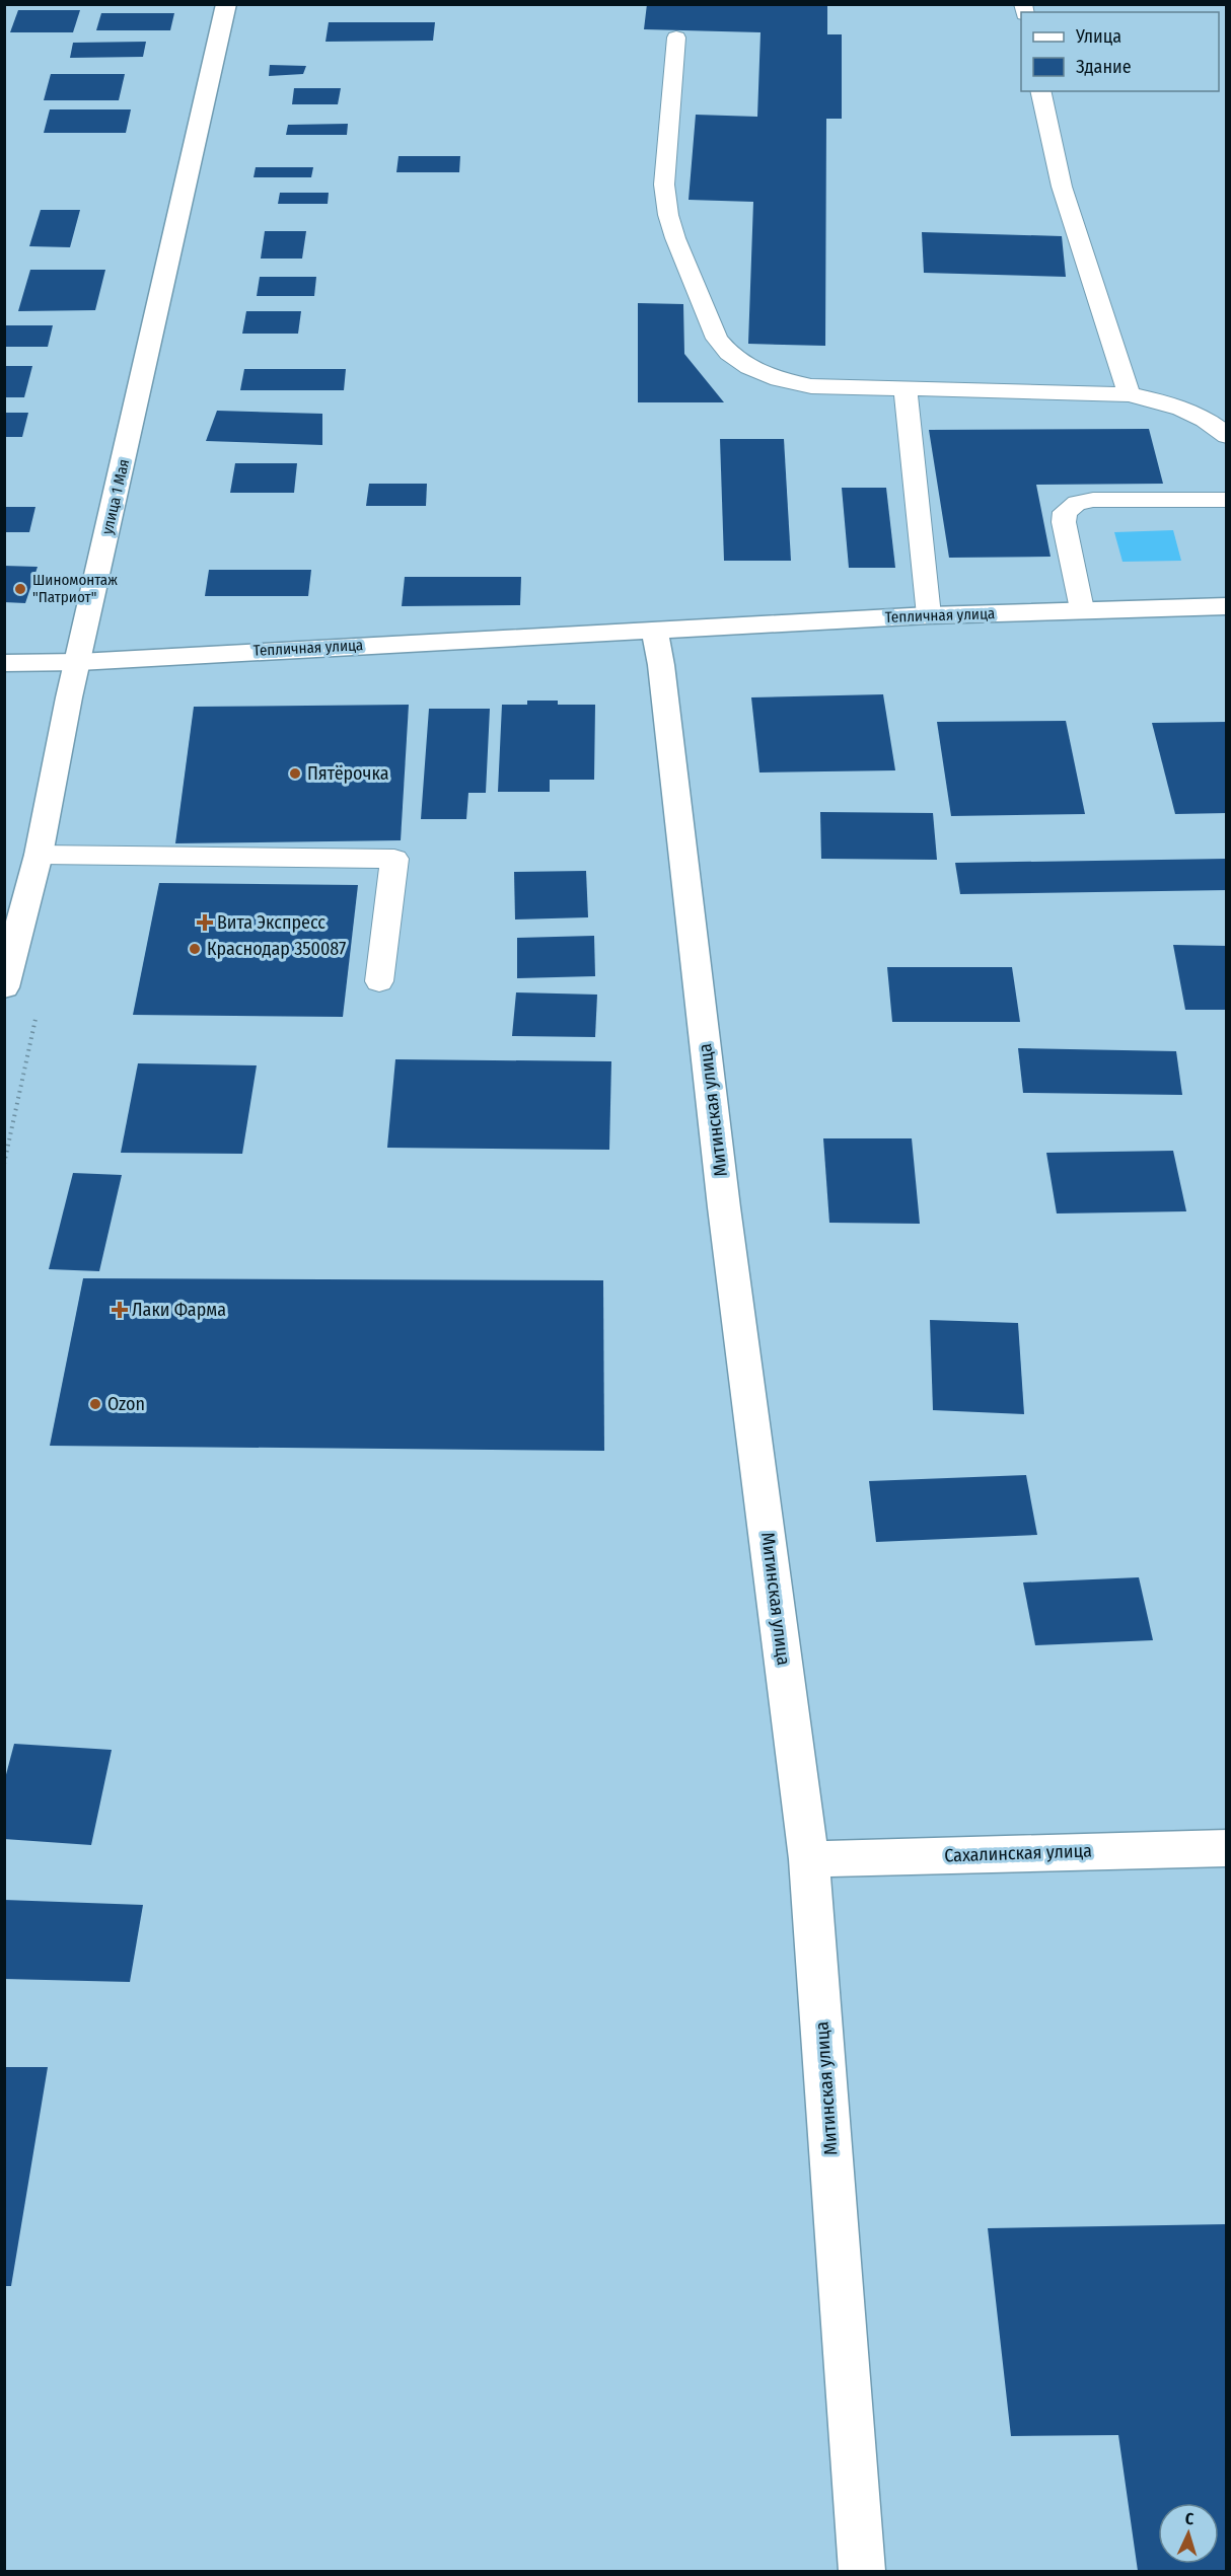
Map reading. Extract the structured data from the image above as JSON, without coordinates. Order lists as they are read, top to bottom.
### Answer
{
  "streets": {
    "street": [
      "улица 1 Мая",
      "Тепличная улица",
      "Митинская улица",
      "Сахалинская улица"
    ]
  },
  "crossings": [
    ["улица 1 Мая", "Тепличная улица"],
    ["Тепличная улица", "Митинская улица"],
    ["Митинская улица", "Сахалинская улица"]
  ],
  "places": {
    "other": [
      "Шиномонтаж \"Патриот\"",
      "Пятёрочка",
      "Краснодар 350087",
      "Ozon"
    ],
    "health": ["Вита Экспресс", "Лаки Фарма"]
  },
  "legend": ["Улица", "Здание"],
  "north": "top"
}
